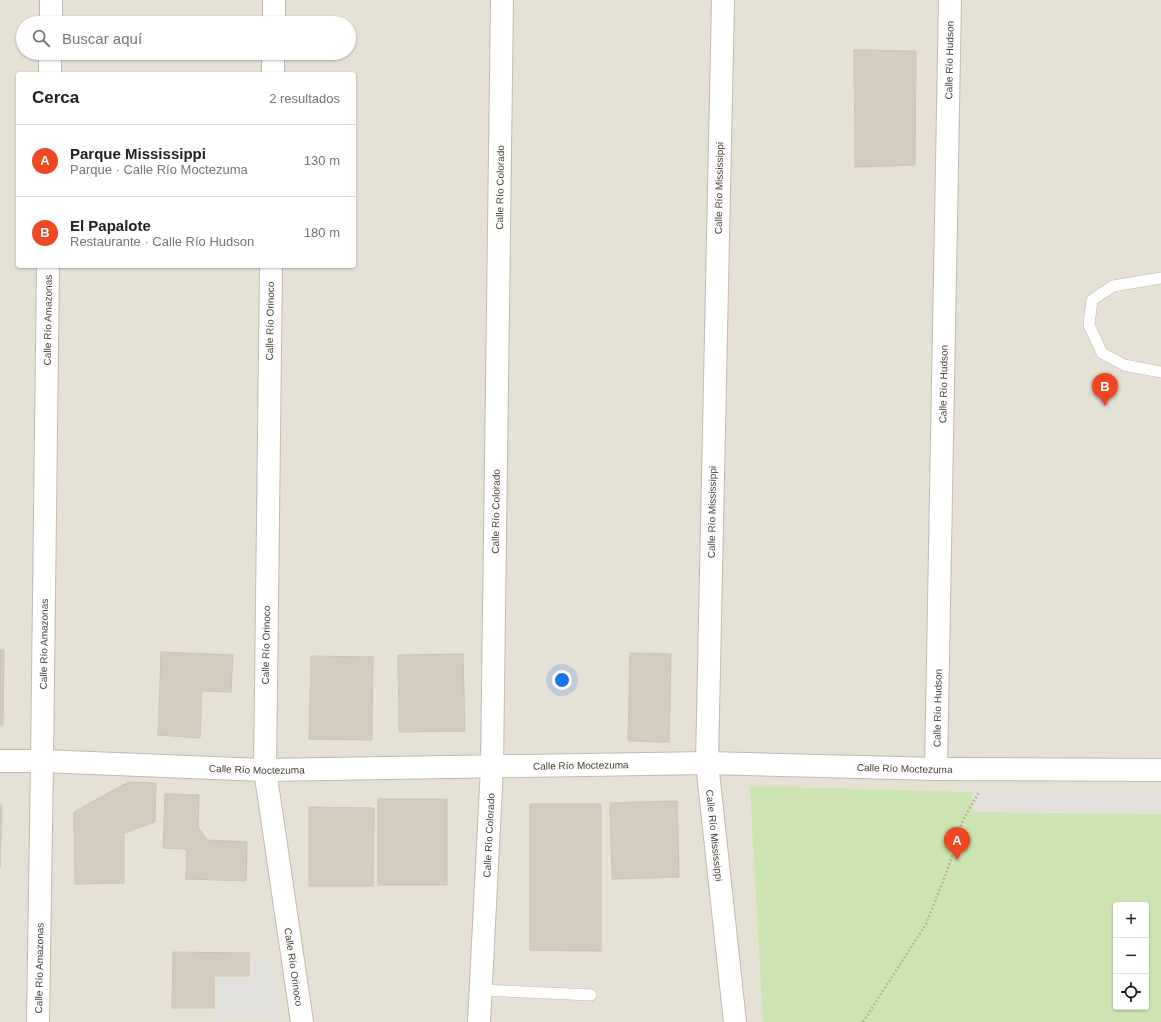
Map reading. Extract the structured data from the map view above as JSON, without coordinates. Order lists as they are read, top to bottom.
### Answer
{
  "streets": {
    "street": [
      "Calle Río Hudson",
      "Calle Río Colorado",
      "Calle Río Mississippi",
      "Calle Río Amazonas",
      "Calle Río Orinoco",
      "Calle Río Moctezuma"
    ]
  },
  "crossings": [
    ["Calle Río Hudson", "Calle Río Moctezuma"],
    ["Calle Río Colorado", "Calle Río Moctezuma"],
    ["Calle Río Mississippi", "Calle Río Moctezuma"],
    ["Calle Río Amazonas", "Calle Río Moctezuma"],
    ["Calle Río Orinoco", "Calle Río Moctezuma"]
  ],
  "page": {
    "search": "Buscar aquí",
    "heading": ["Cerca", "2 resultados"],
    "list": [
      {
        "mark": "A",
        "name": "Parque Mississippi",
        "note": "Parque · Calle Río Moctezuma",
        "value": "130 m"
      },
      {
        "mark": "B",
        "name": "El Papalote",
        "note": "Restaurante · Calle Río Hudson",
        "value": "180 m"
      }
    ],
    "pins": ["B", "A"],
    "map_buttons": ["+", "−"]
  }
}
